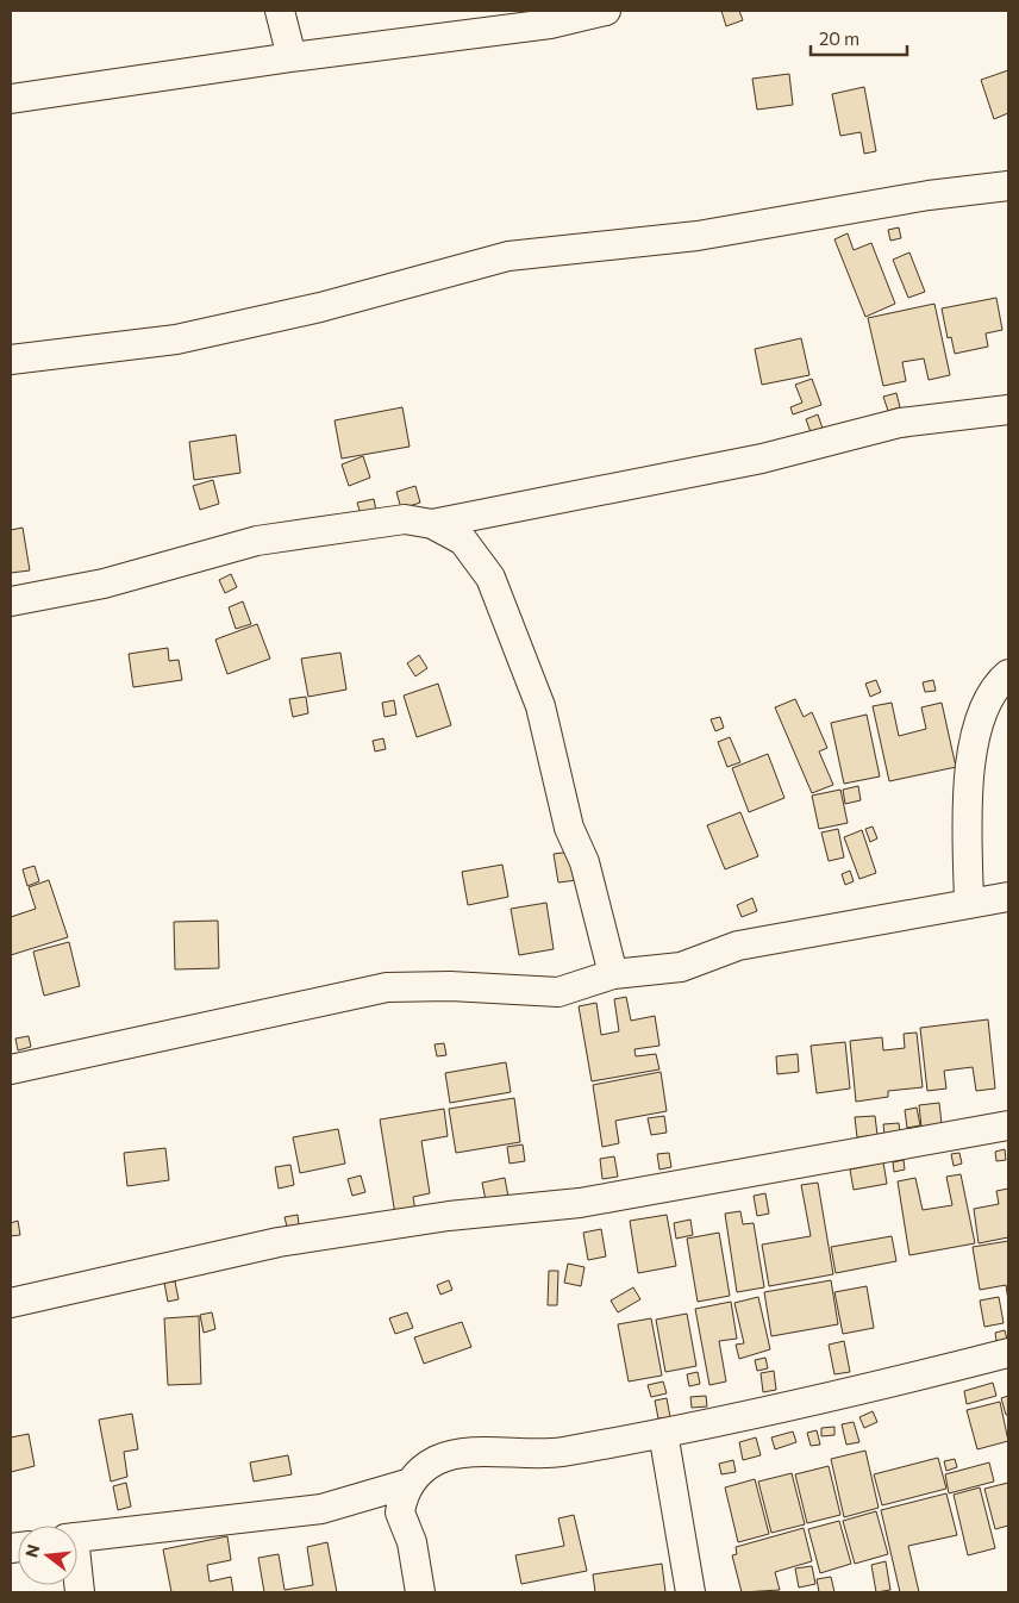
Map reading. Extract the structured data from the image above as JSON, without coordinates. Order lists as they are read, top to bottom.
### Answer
{
  "scale_bar": "20 m",
  "north": "left"
}
